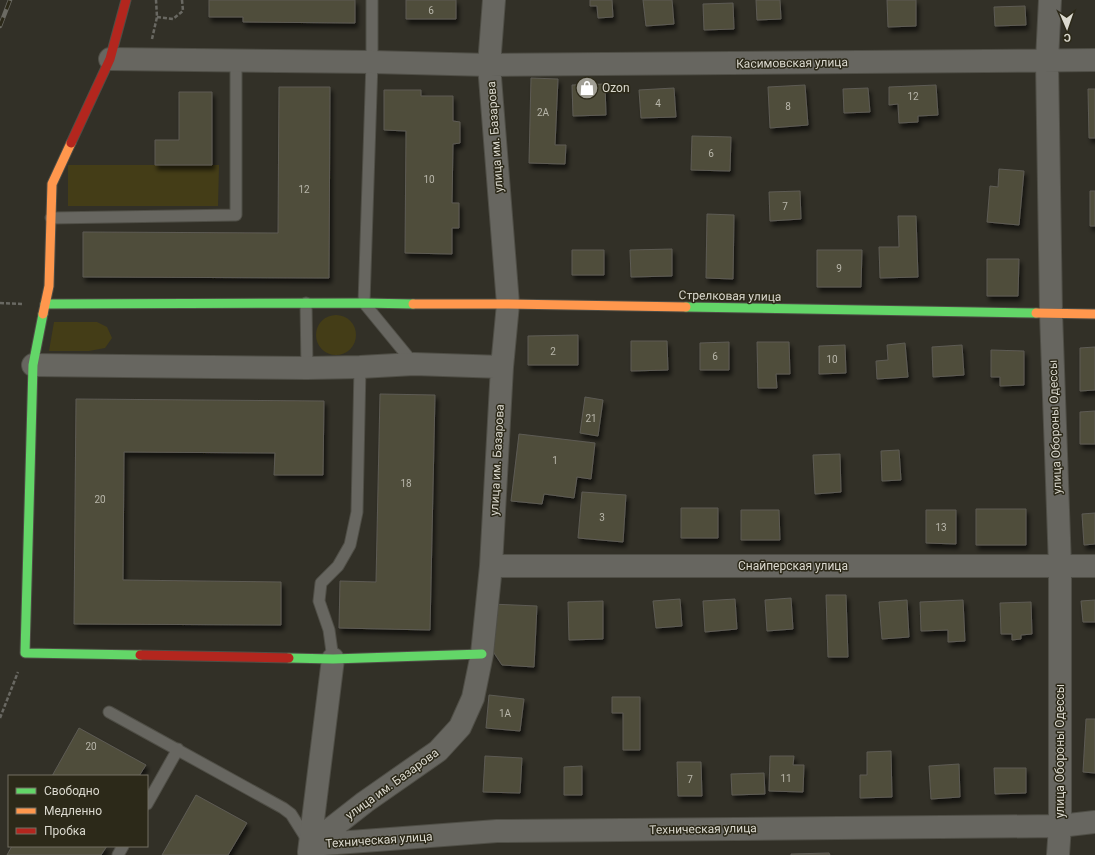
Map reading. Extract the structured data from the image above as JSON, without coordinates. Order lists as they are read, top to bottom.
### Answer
{
  "streets": {
    "street": [
      "Касимовская улица",
      "улица им. Базарова",
      "Стрелковая улица",
      "улица Обороны Одессы",
      "Снайперская улица",
      "Техническая улица"
    ]
  },
  "crossings": [
    ["Касимовская улица", "улица им. Базарова"],
    ["Касимовская улица", "улица Обороны Одессы"],
    ["улица им. Базарова", "Стрелковая улица"],
    ["улица им. Базарова", "Снайперская улица"],
    ["улица им. Базарова", "Техническая улица"],
    ["Стрелковая улица", "улица Обороны Одессы"],
    ["улица Обороны Одессы", "Снайперская улица"],
    ["улица Обороны Одессы", "Техническая улица"]
  ],
  "places": {
    "shop": ["Ozon"]
  },
  "house_numbers": [
    "6",
    "12",
    "4",
    "8",
    "2А",
    "6",
    "10",
    "12",
    "7",
    "9",
    "2",
    "6",
    "10",
    "21",
    "1",
    "18",
    "20",
    "3",
    "13",
    "1А",
    "20",
    "11",
    "7"
  ],
  "legend": ["Свободно", "Медленно", "Пробка"],
  "north": "bottom"
}
